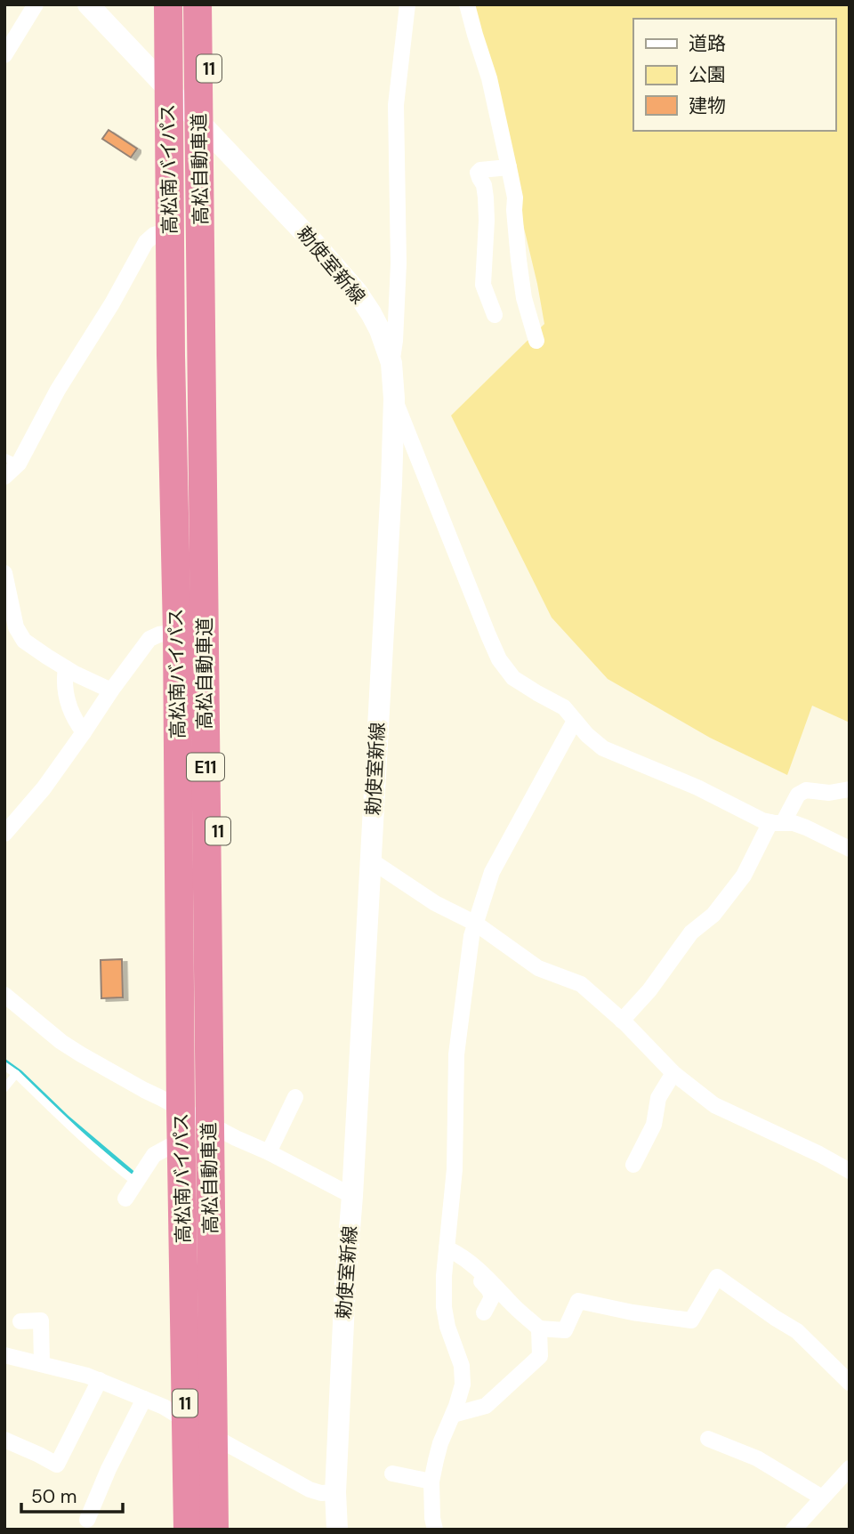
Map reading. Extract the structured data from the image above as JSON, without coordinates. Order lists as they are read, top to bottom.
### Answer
{
  "streets": {
    "highway": [
      "11",
      "高松南バイパス",
      "高松自動車道",
      "E11"
    ],
    "main road": ["勅使室新線"]
  },
  "crossings": [
    ["高松南バイパス", "勅使室新線"]
  ],
  "legend": ["道路", "公園", "建物"],
  "scale_bar": "50 m"
}
